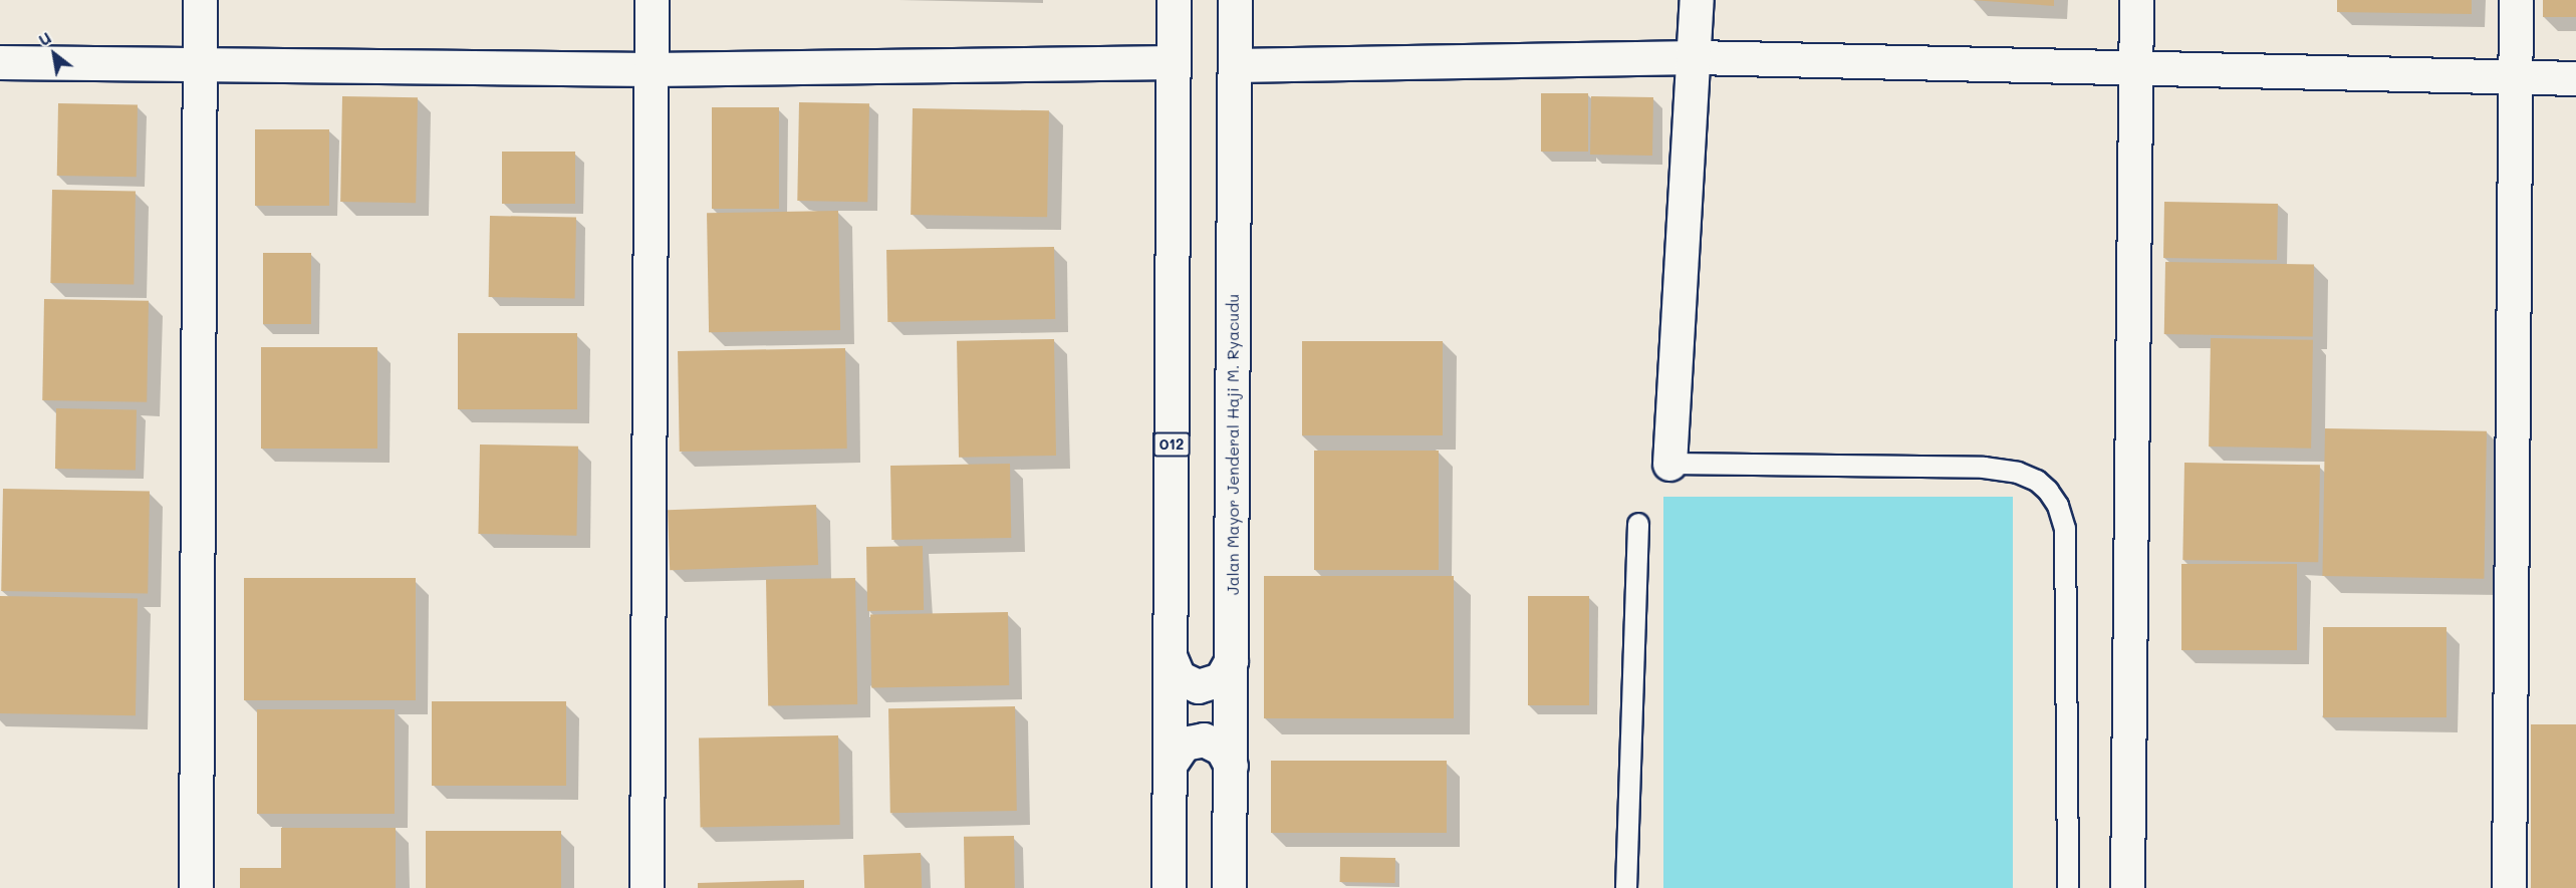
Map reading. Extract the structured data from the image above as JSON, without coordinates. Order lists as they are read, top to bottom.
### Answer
{
  "streets": {
    "street": ["012", "Jalan Mayor Jenderal Haji M. Ryacudu"]
  },
  "north": "top left"
}
